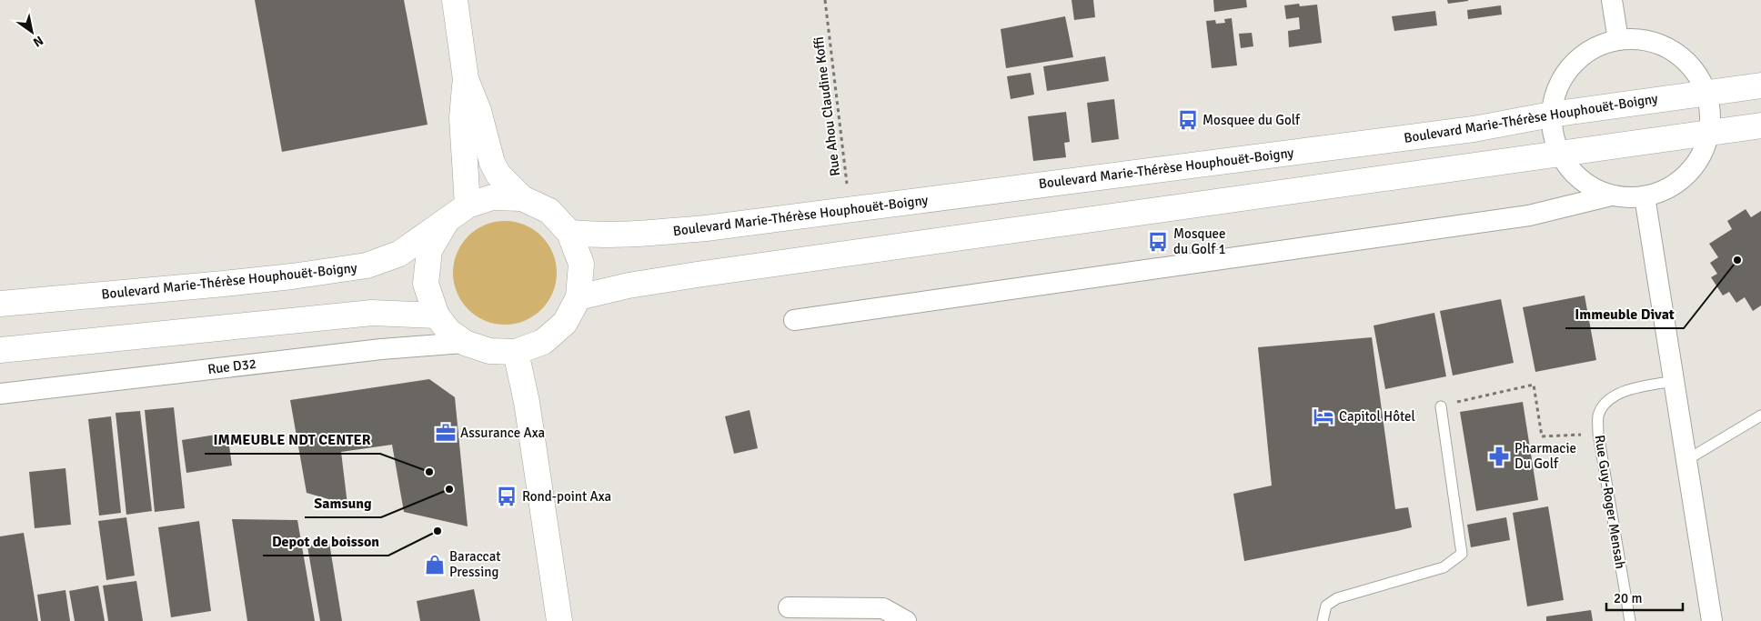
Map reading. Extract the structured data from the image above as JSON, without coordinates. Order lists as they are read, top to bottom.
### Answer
{
  "streets": {
    "main road": ["Boulevard Marie-Thérèse Houphouët-Boigny"],
    "street": ["Rue D32"],
    "lane": ["Rue Guy-Roger Mensah"],
    "path": ["Rue Ahou Claudine Koffi"]
  },
  "crossings": [
    ["Rue Ahou Claudine Koffi", "Boulevard Marie-Thérèse Houphouët-Boigny"],
    ["Boulevard Marie-Thérèse Houphouët-Boigny", "Rue D32"]
  ],
  "places": {
    "bus stop": ["Mosquee du Golf", "Mosquee du Golf 1", "Rond-point Axa"],
    "other": [
      "Immeuble Divat",
      "IMMEUBLE NDT CENTER",
      "Samsung",
      "Depot de boisson"
    ],
    "hotel": ["Capitol Hôtel"],
    "office": ["Assurance Axa"],
    "pharmacy": ["Pharmacie Du Golf"],
    "shop": ["Baraccat Pressing"]
  },
  "scale_bar": "20 m",
  "north": "bottom right"
}
